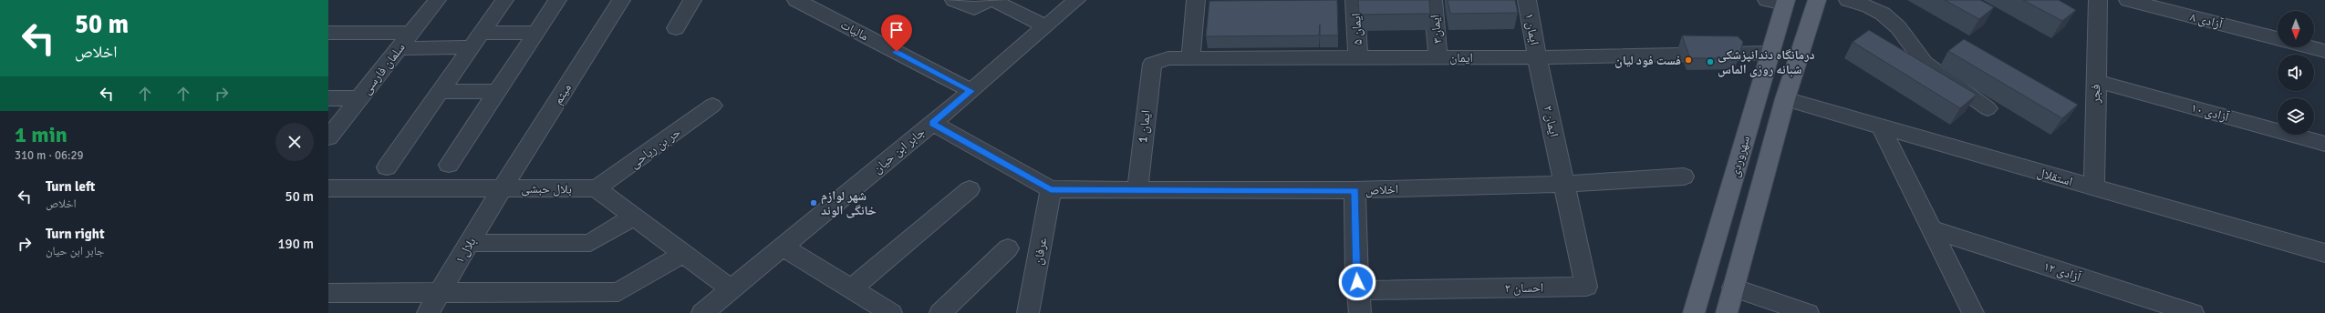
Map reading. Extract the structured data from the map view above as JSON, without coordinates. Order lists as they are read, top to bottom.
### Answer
{
  "streets": {
    "main road": ["سهروردی"],
    "street": [
      "آزادی ۸",
      "ایمان ۵",
      "ایمان۳",
      "ایمان ۱",
      "مالیات",
      "ایمان",
      "سلمان فارسی",
      "میثم",
      "فجر",
      "آزادی ۱۰",
      "ایمان ۲",
      "ایمان 1",
      "حر بن ریاحی",
      "جابر ابن حیان",
      "استقلال",
      "بلال حبشی",
      "اخلاص",
      "بلال ۱",
      "عرفان",
      "آزادی ۱۲",
      "احسان ۲"
    ]
  },
  "crossings": [
    ["ایمان ۵", "ایمان"],
    ["ایمان۳", "ایمان"],
    ["ایمان ۱", "ایمان"],
    ["ایمان ۱", "ایمان ۲"],
    ["مالیات", "جابر ابن حیان"],
    ["ایمان", "ایمان ۲"],
    ["ایمان", "ایمان 1"],
    ["ایمان", "سهروردی"],
    ["میثم", "بلال حبشی"],
    ["میثم", "بلال ۱"],
    ["فجر", "آزادی ۱۰"],
    ["فجر", "استقلال"],
    ["ایمان ۲", "اخلاص"],
    ["ایمان ۲", "احسان ۲"],
    ["ایمان 1", "اخلاص"],
    ["حر بن ریاحی", "بلال حبشی"],
    ["جابر ابن حیان", "اخلاص"],
    ["بلال حبشی", "بلال ۱"],
    ["اخلاص", "عرفان"],
    ["اخلاص", "احسان ۲"]
  ],
  "places": ["فست فود لیان", "درمانگاه دندان‍‍پزشکی شبانه روزی الماس", "شهر لوازم خانگی الوند"],
  "north": "bottom",
  "page": {
    "turn": ["50 m", "اخلاص"],
    "heading": ["1 min", "310 m · 06:29"],
    "list": [
      {
        "name": "Turn left",
        "note": "اخلاص",
        "value": "50 m"
      },
      {
        "name": "Turn right",
        "note": "جابر ابن حیان",
        "value": "190 m"
      }
    ]
  }
}
